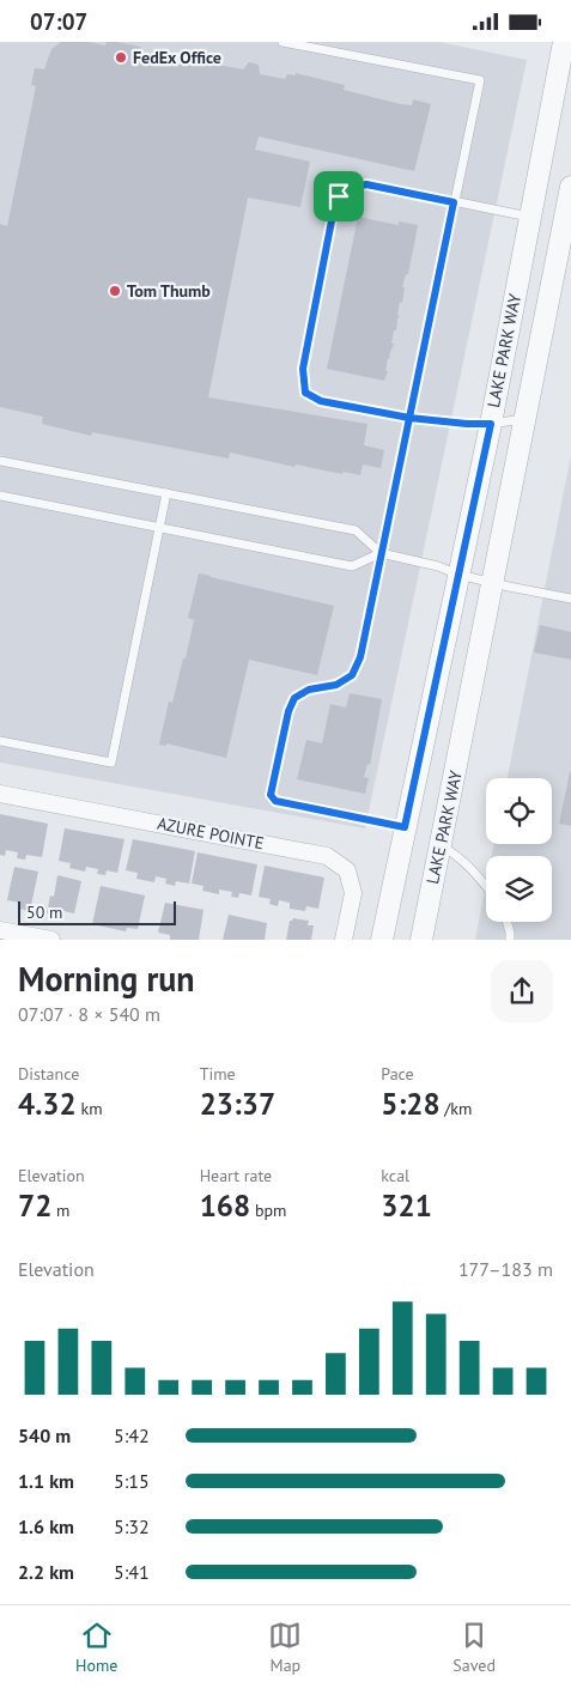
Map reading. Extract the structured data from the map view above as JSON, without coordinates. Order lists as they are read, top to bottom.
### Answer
{
  "streets": {
    "street": ["LAKE PARK WAY", "AZURE POINTE"]
  },
  "places": ["FedEx Office", "Tom Thumb"],
  "scale_bar": "50 m",
  "page": {
    "status": "07:07",
    "scale": "50 m",
    "heading": ["Morning run", "07:07 · 8 × 540 m"],
    "stats": [
      ["Distance", "4.32 km"],
      ["Time", "23:37"],
      ["Pace", "5:28 /km"],
      ["Elevation", "72 m"],
      ["Heart rate", "168 bpm"],
      ["kcal", "321"]
    ],
    "chart": ["Elevation", "177–183 m"],
    "list": [
      {
        "name": "540 m",
        "note": "5:42"
      },
      {
        "name": "1.1 km",
        "note": "5:15"
      },
      {
        "name": "1.6 km",
        "note": "5:32"
      },
      {
        "name": "2.2 km",
        "note": "5:41"
      }
    ],
    "tabs": ["Home", "Map", "Saved"]
  }
}
